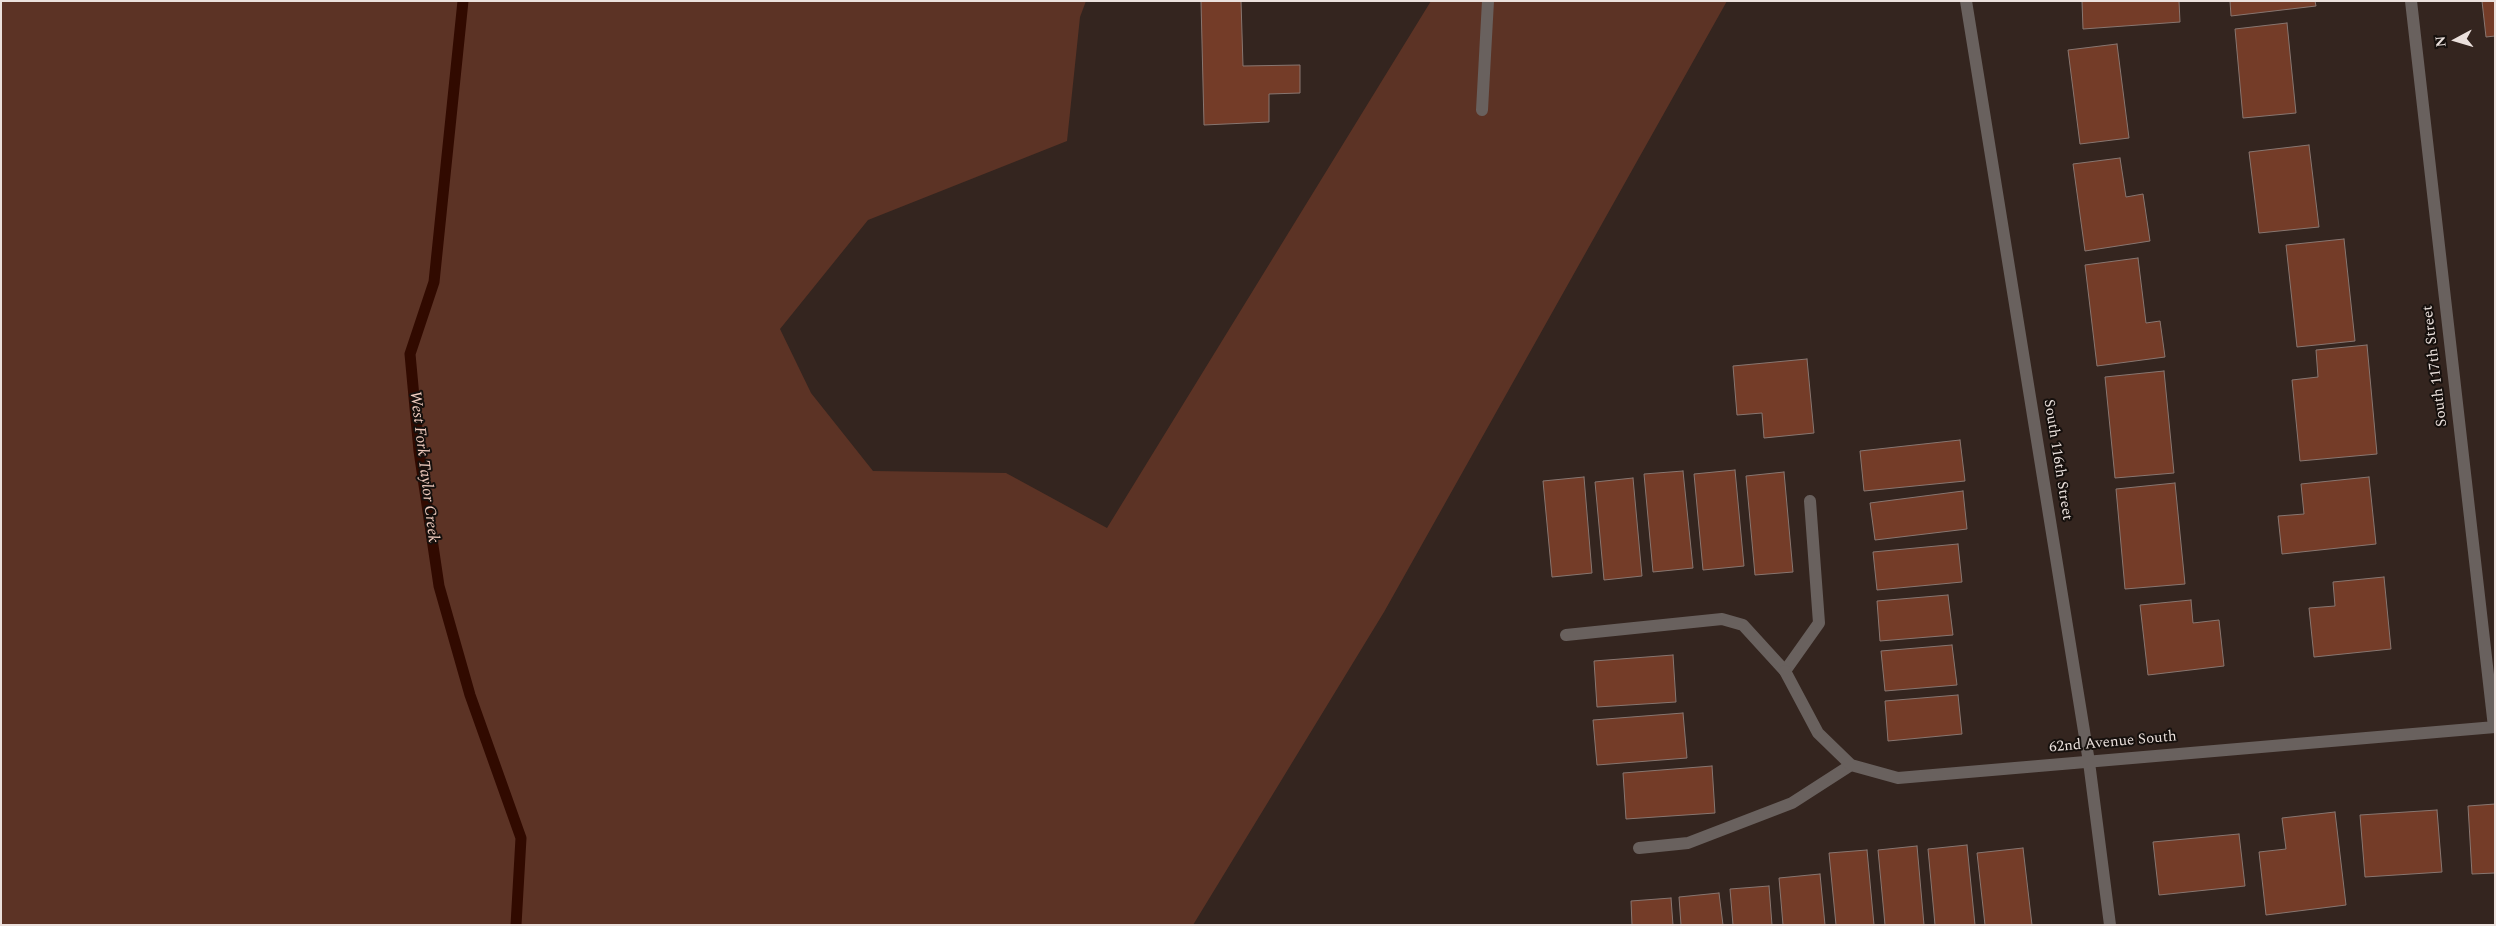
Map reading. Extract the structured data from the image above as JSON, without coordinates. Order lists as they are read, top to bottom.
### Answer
{
  "streets": {
    "street": ["South 117th Street", "South 116th Street", "62nd Avenue South"]
  },
  "crossings": [
    ["South 117th Street", "62nd Avenue South"],
    ["South 116th Street", "62nd Avenue South"]
  ],
  "water": ["West Fork Taylor Creek"],
  "north": "left"
}
